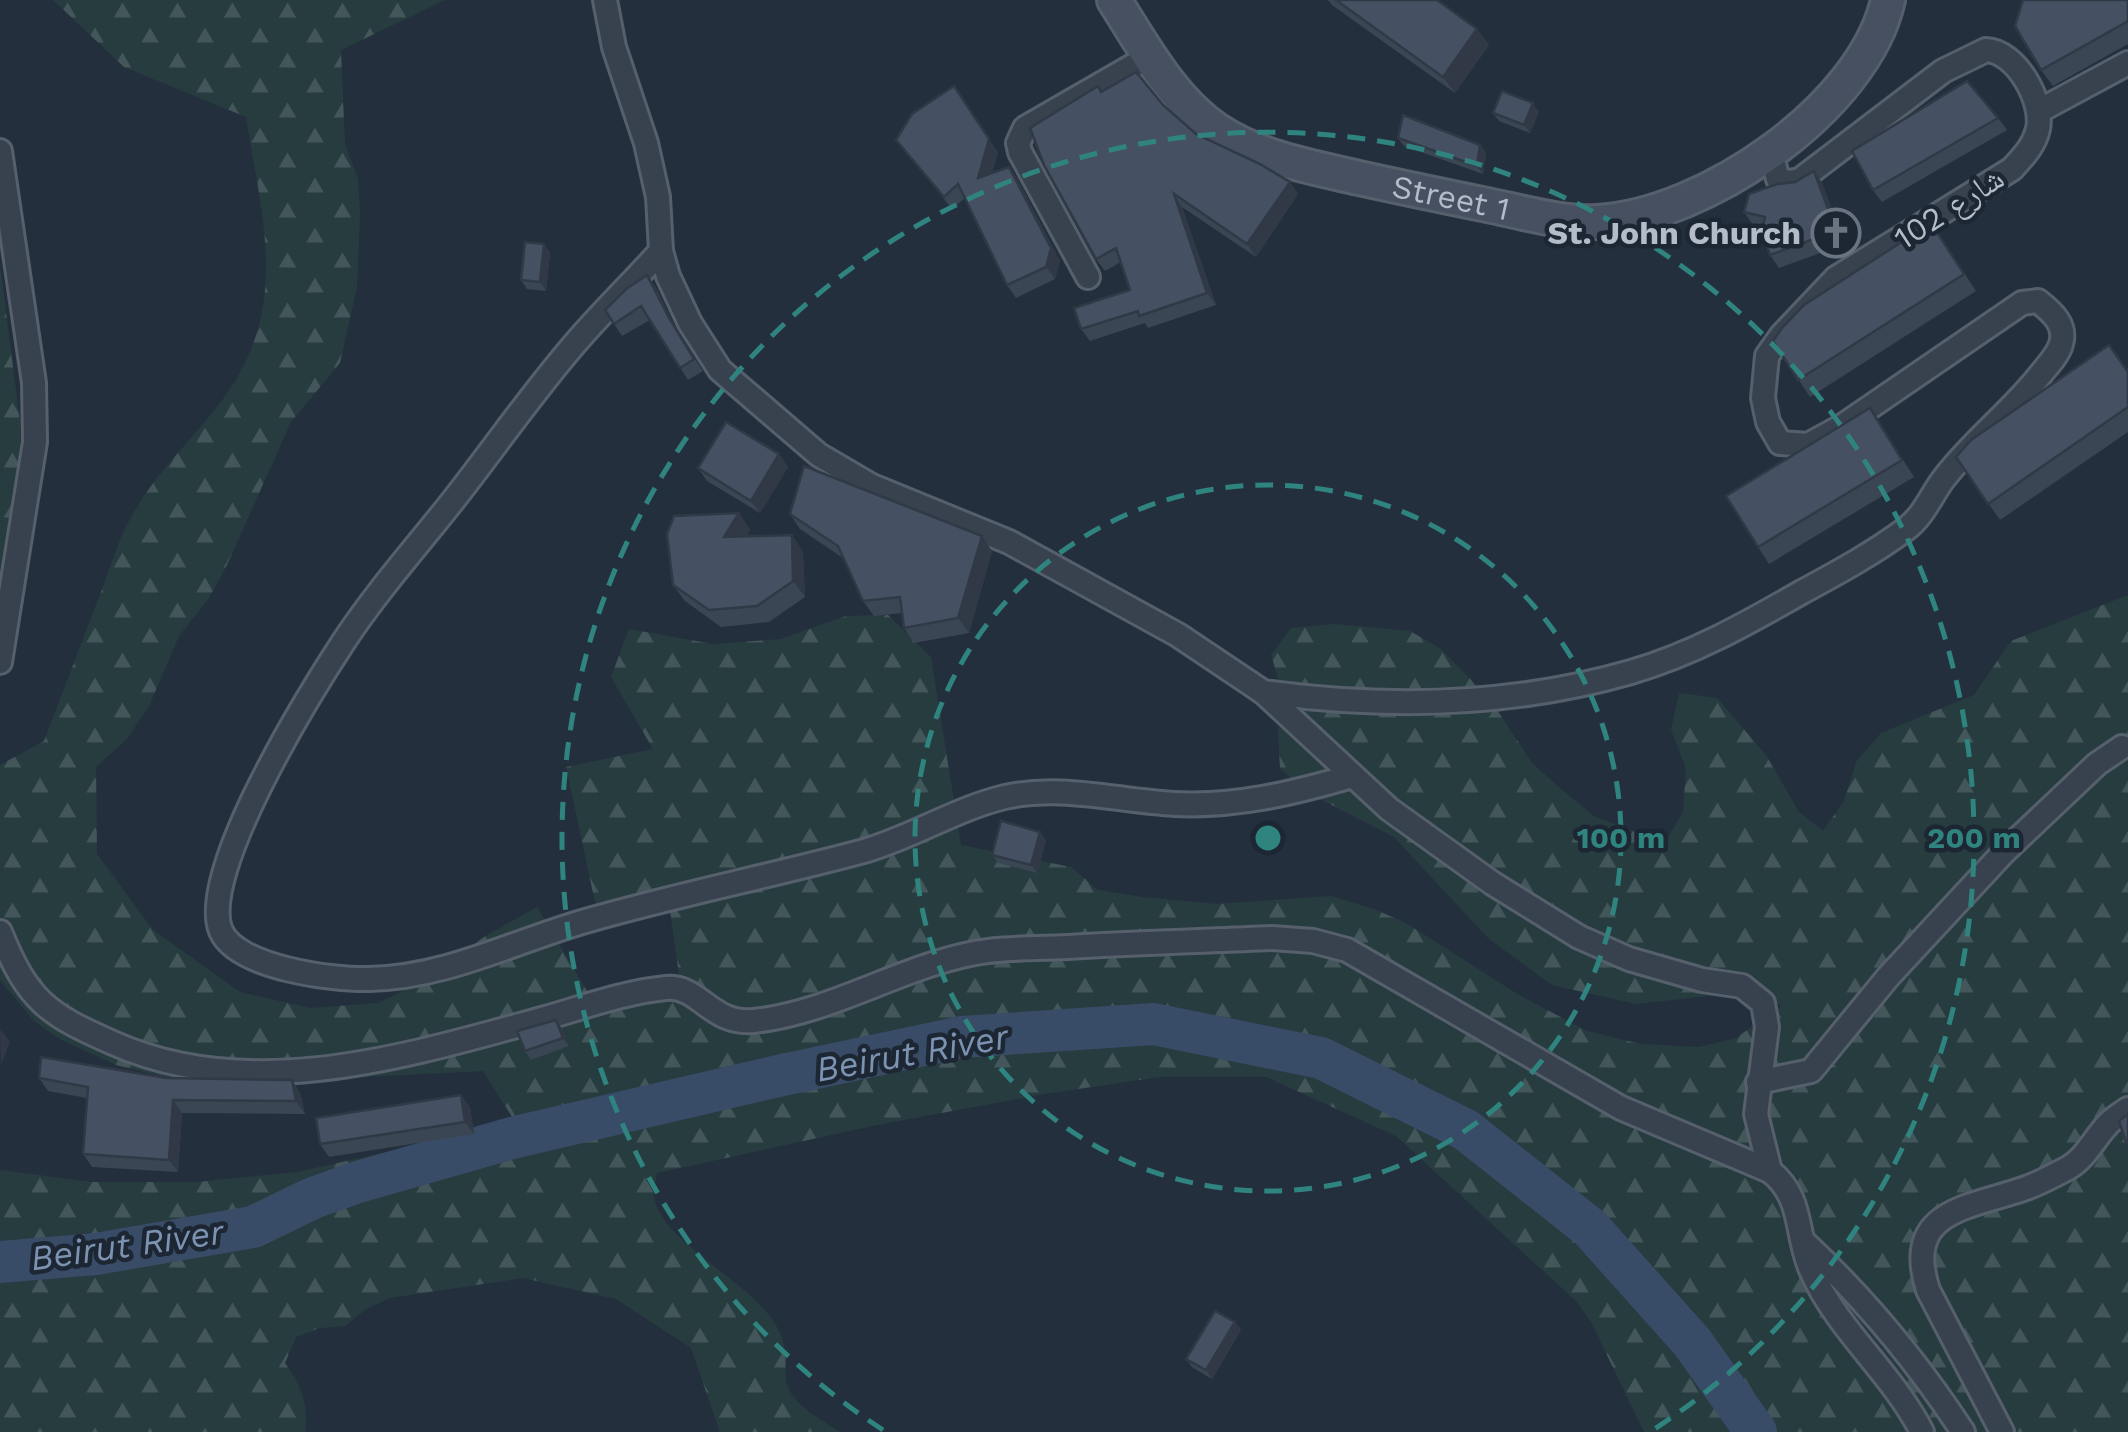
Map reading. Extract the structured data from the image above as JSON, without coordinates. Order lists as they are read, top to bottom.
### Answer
{
  "streets": {
    "street": ["Street 1", "شارع 102"]
  },
  "water": ["Beirut River"],
  "places": {
    "church": ["St. John Church"]
  },
  "rings": ["100 m", "200 m"]
}
